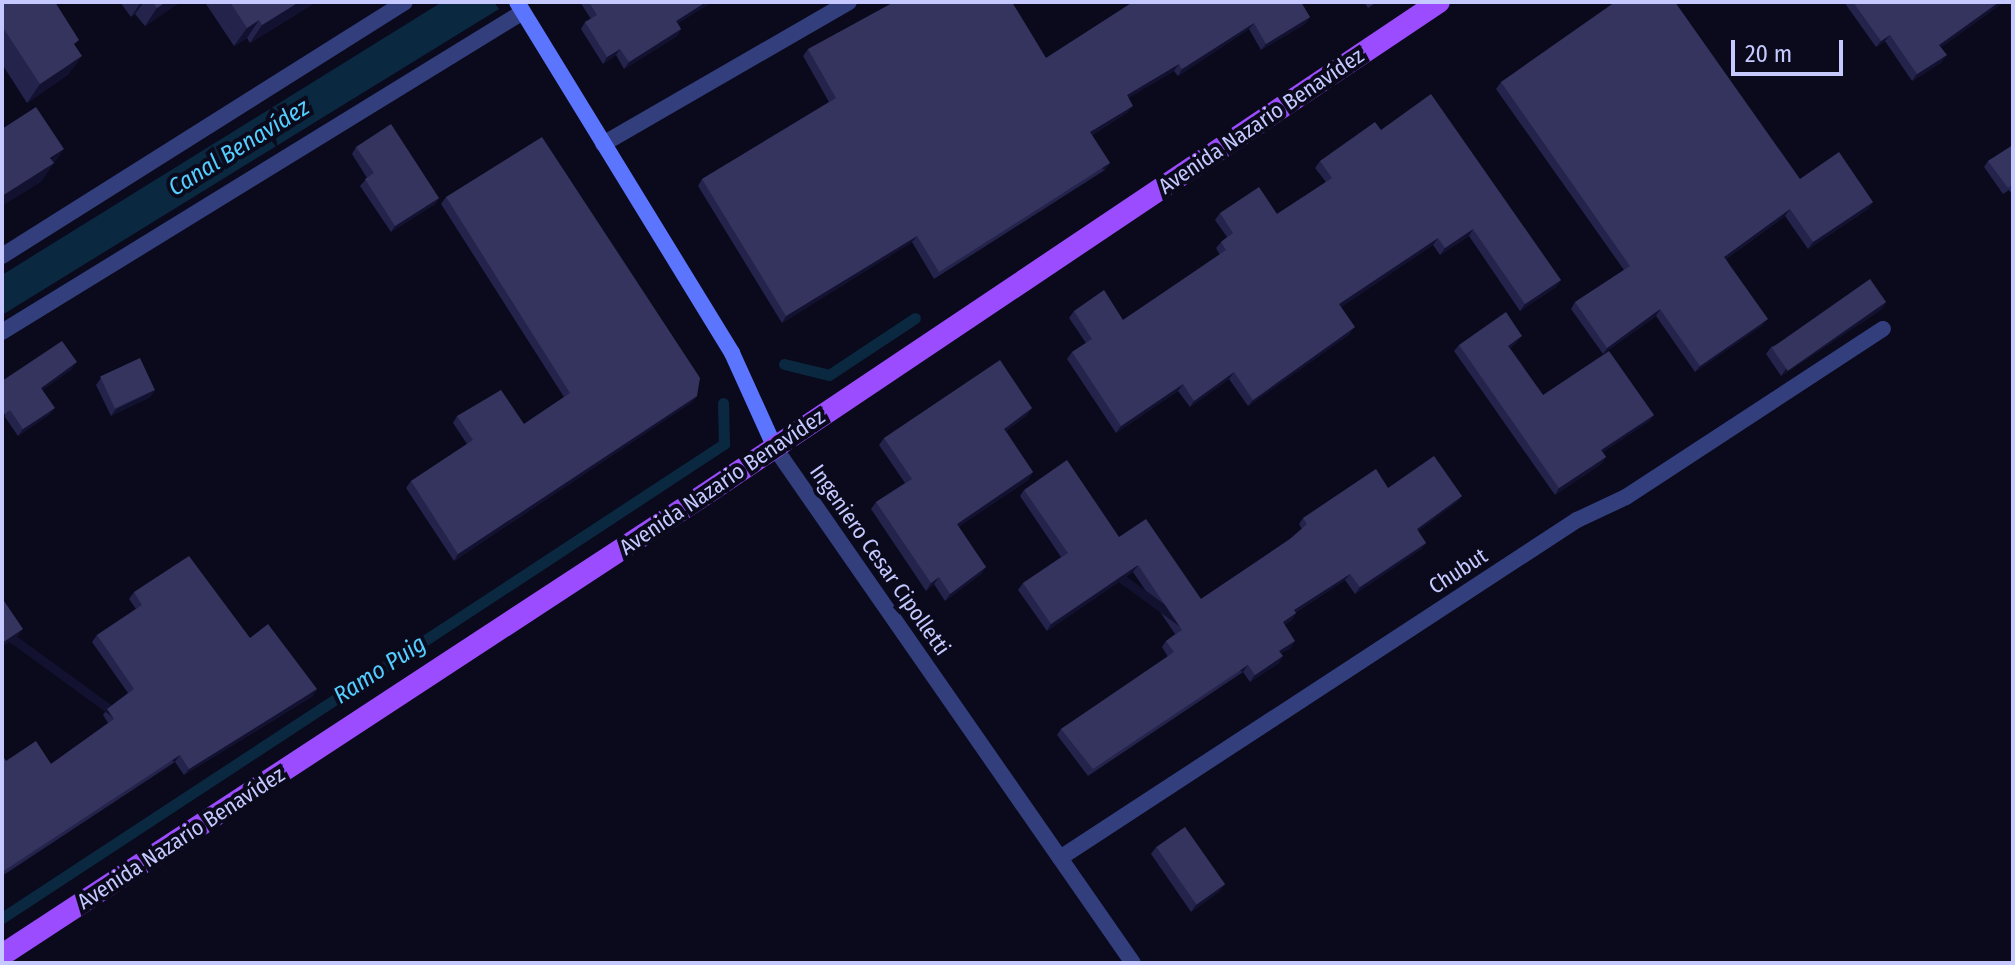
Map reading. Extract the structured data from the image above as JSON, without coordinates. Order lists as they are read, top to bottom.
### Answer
{
  "streets": {
    "main road": ["Avenida Nazario Benavídez", "Ingeniero Cesar Cipolletti"],
    "street": ["Chubut"]
  },
  "crossings": [
    ["Avenida Nazario Benavídez", "Ingeniero Cesar Cipolletti"],
    ["Ingeniero Cesar Cipolletti", "Chubut"]
  ],
  "water": ["Canal Benavídez", "Ramo Puig"],
  "scale_bar": "20 m"
}
